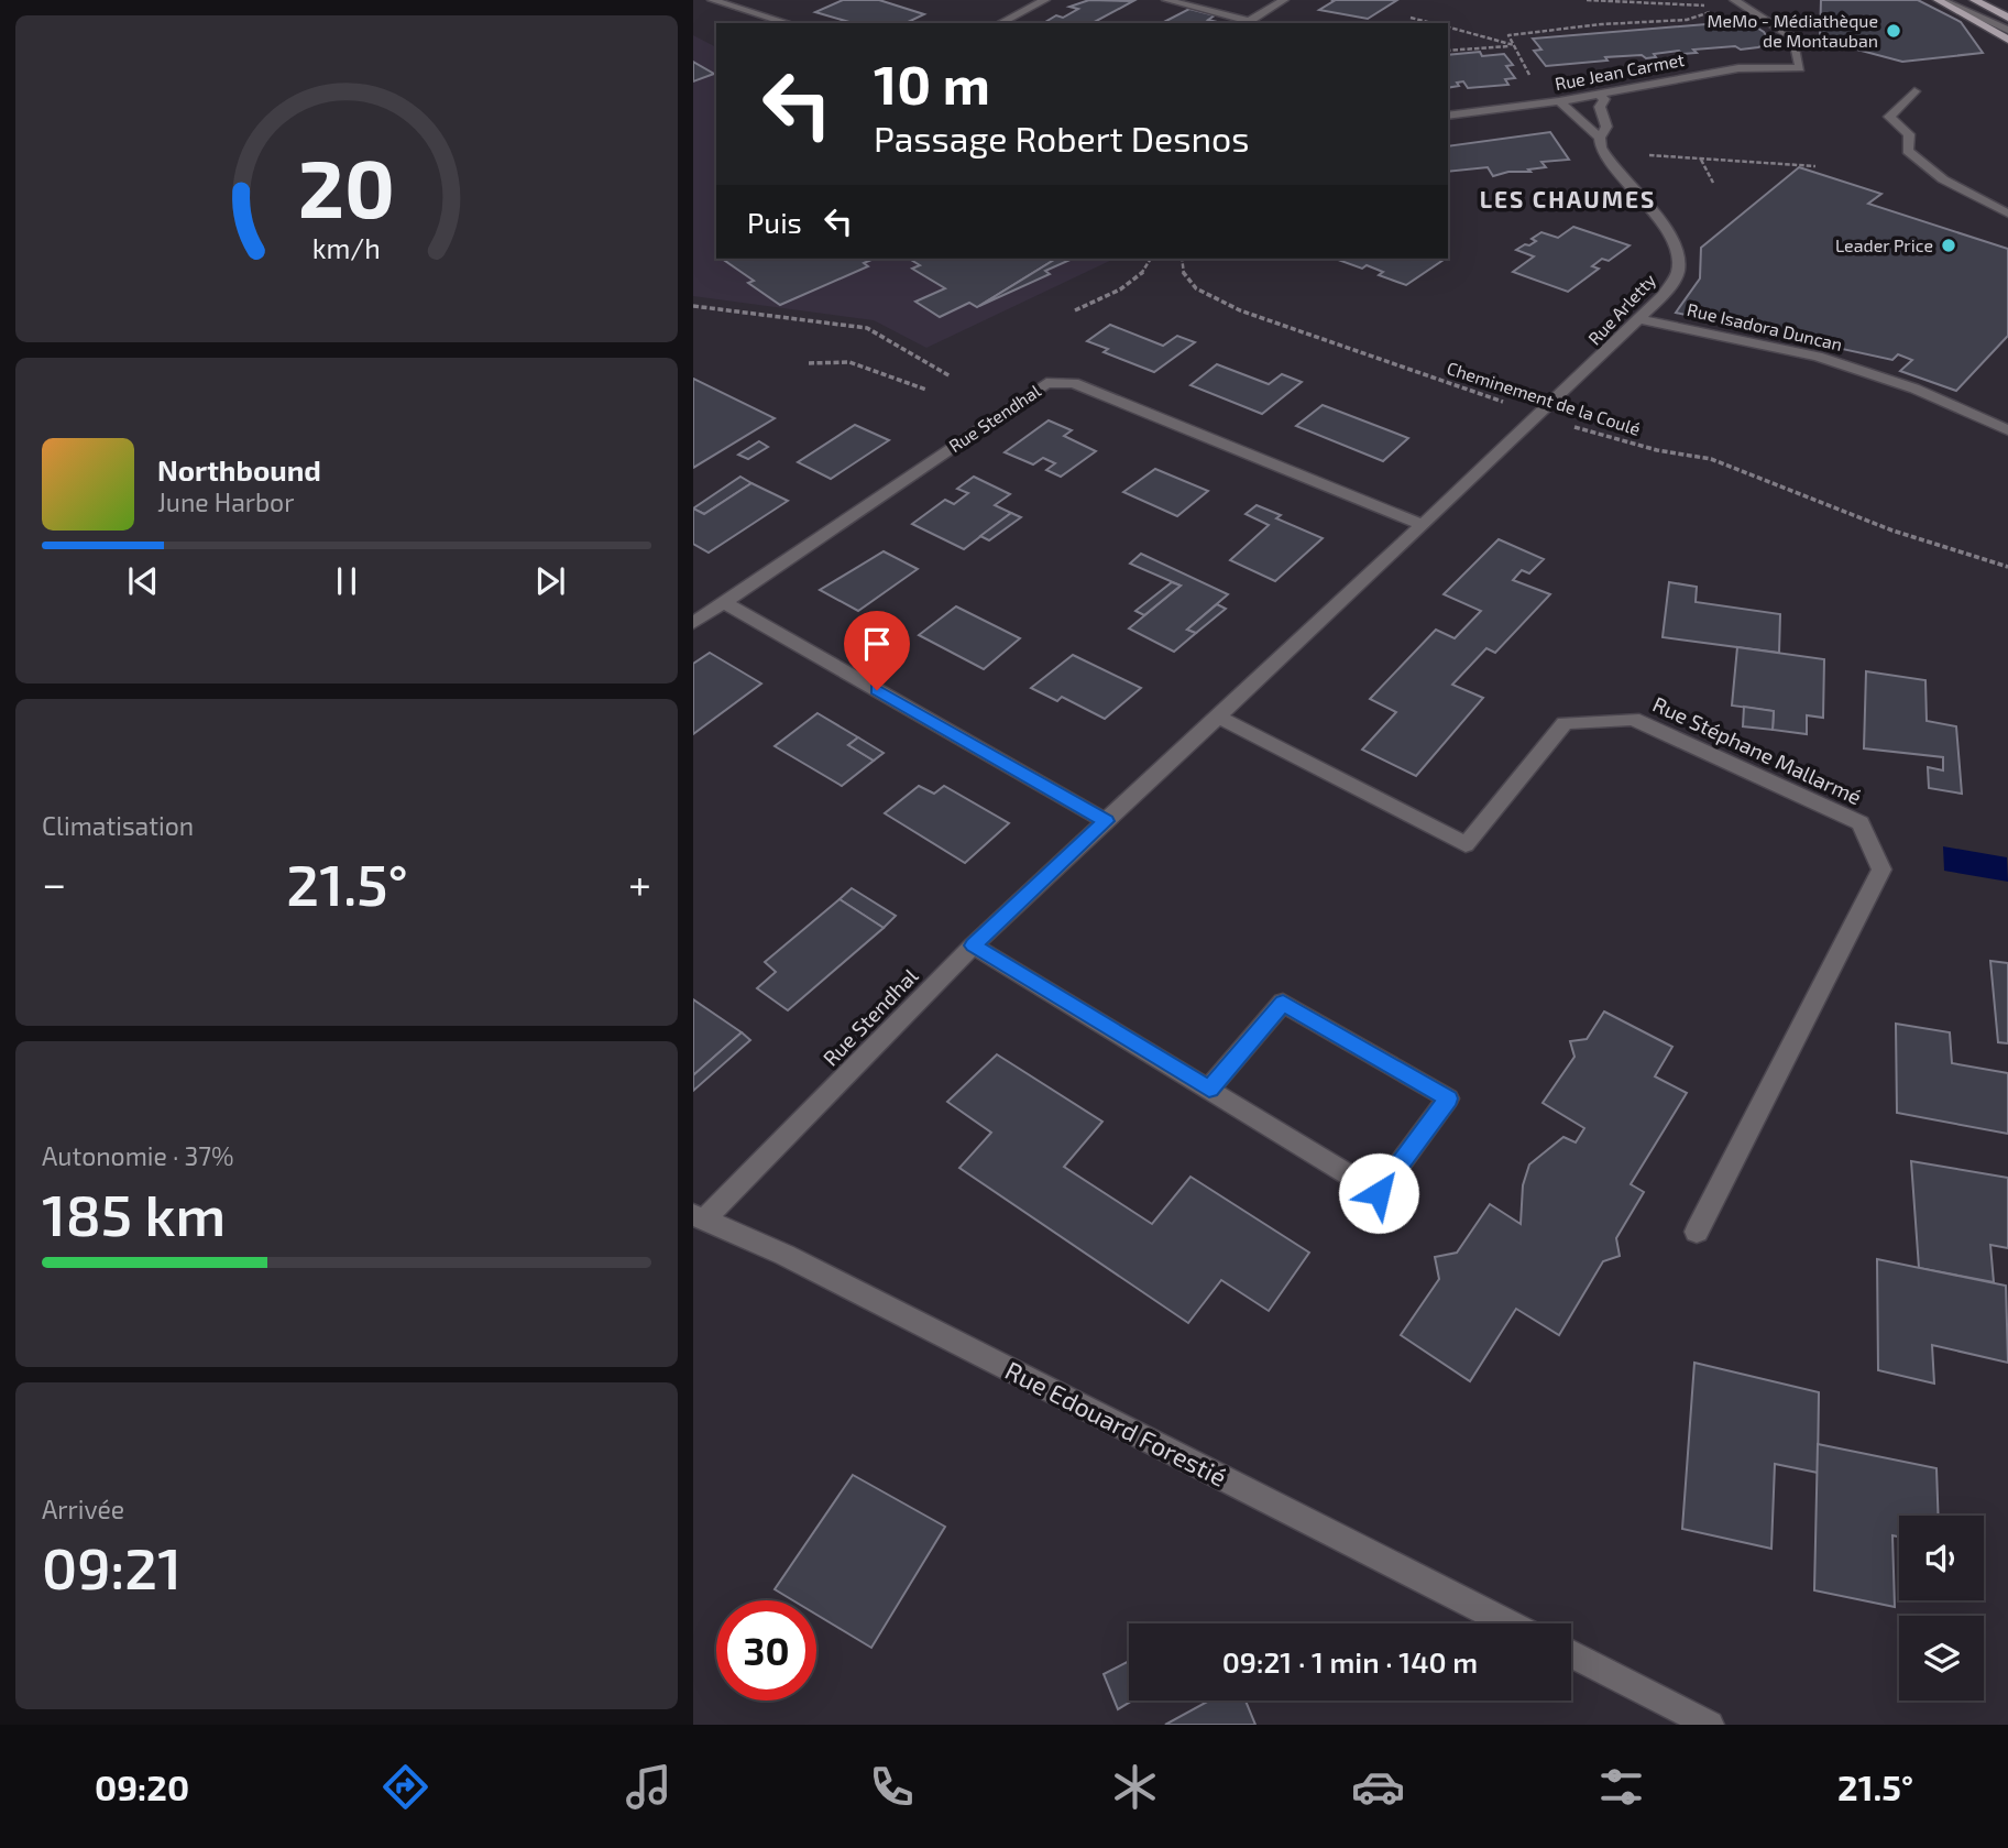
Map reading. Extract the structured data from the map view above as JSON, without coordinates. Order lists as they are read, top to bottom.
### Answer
{
  "streets": {
    "street": [
      "Rue Jean Carmet",
      "Rue Arletty",
      "Rue Isadora Duncan",
      "Rue Stendhal",
      "Rue Stéphane Mallarmé",
      "Rue Edouard Forestié"
    ],
    "path": ["Cheminement de la Coulé"]
  },
  "crossings": [
    ["Rue Arletty", "Rue Isadora Duncan"],
    ["Rue Arletty", "Cheminement de la Coulé"],
    ["Rue Arletty", "Rue Stendhal"],
    ["Cheminement de la Coulé", "Rue Stendhal"],
    ["Rue Stendhal", "Rue Stéphane Mallarmé"],
    ["Rue Stendhal", "Rue Edouard Forestié"]
  ],
  "districts": ["LES CHAUMES"],
  "places": ["MeMo - Médiathèque de Montauban", "Leader Price"],
  "page": {
    "turn": ["10 m", "Passage Robert Desnos"],
    "then": "Puis",
    "song": ["Northbound", "June Harbor"],
    "tile": [
      "Climatisation",
      ["Autonomie · 37%", "185 km"],
      ["Arrivée", "09:21"]
    ],
    "heat": ["−", "21.5°", "+"],
    "limit": "30",
    "trip": "09:21 · 1 min · 140 m",
    "tabs": ["09:20", "21.5°"],
    "gauge": ["20", "km/h"]
  }
}
